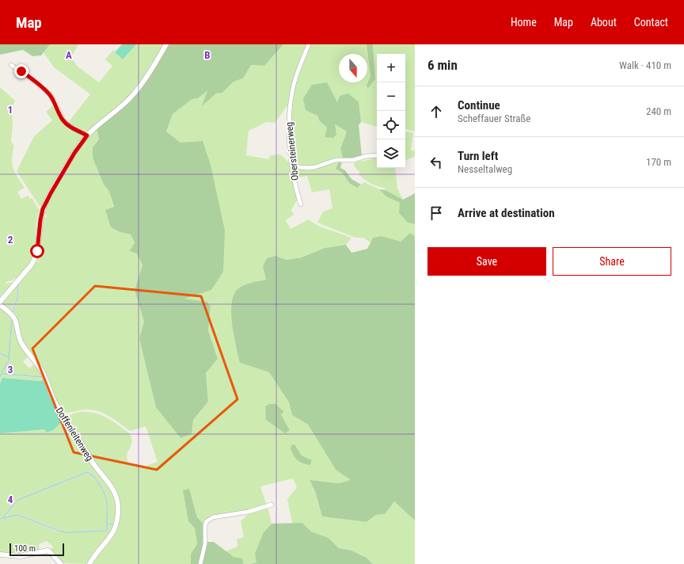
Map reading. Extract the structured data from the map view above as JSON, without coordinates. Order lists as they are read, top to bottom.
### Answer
{
  "streets": {
    "street": ["Obersteinerweg", "Doffenleitenweg"]
  },
  "scale_bar": "100 m",
  "north": "bottom",
  "page": {
    "header": "Map",
    "nav": [
      "Home",
      "Map",
      "About",
      "Contact"
    ],
    "heading": ["6 min", "Walk · 410 m"],
    "map_buttons": ["+", "−"],
    "list": [
      ["Continue", "Scheffauer Straße", "240 m"],
      ["Turn left", "Nesseltalweg", "170 m"],
      "Arrive at destination"
    ],
    "buttons": ["Save", "Share"],
    "scale": "100 m"
  },
  "grid": {
    "columns": ["A", "B"],
    "rows": [
      "1",
      "2",
      "3",
      "4"
    ]
  }
}
